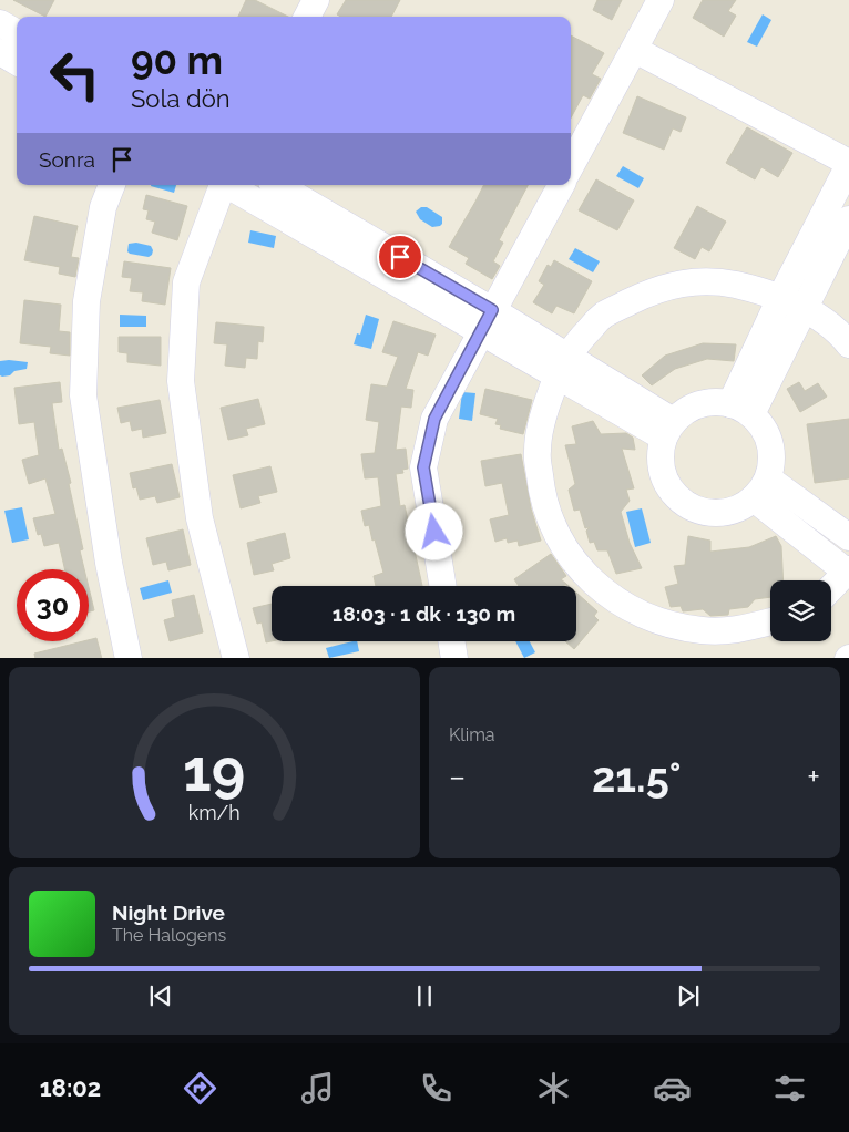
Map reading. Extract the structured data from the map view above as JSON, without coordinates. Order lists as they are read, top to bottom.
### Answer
{
  "page": {
    "turn": ["90 m", "Sola dön"],
    "then": "Sonra",
    "limit": "30",
    "trip": "18:03 · 1 dk · 130 m",
    "tile": "Klima",
    "heat": ["−", "21.5°", "+"],
    "song": ["Night Drive", "The Halogens"],
    "tabs": "18:02",
    "gauge": ["19", "km/h"]
  }
}
